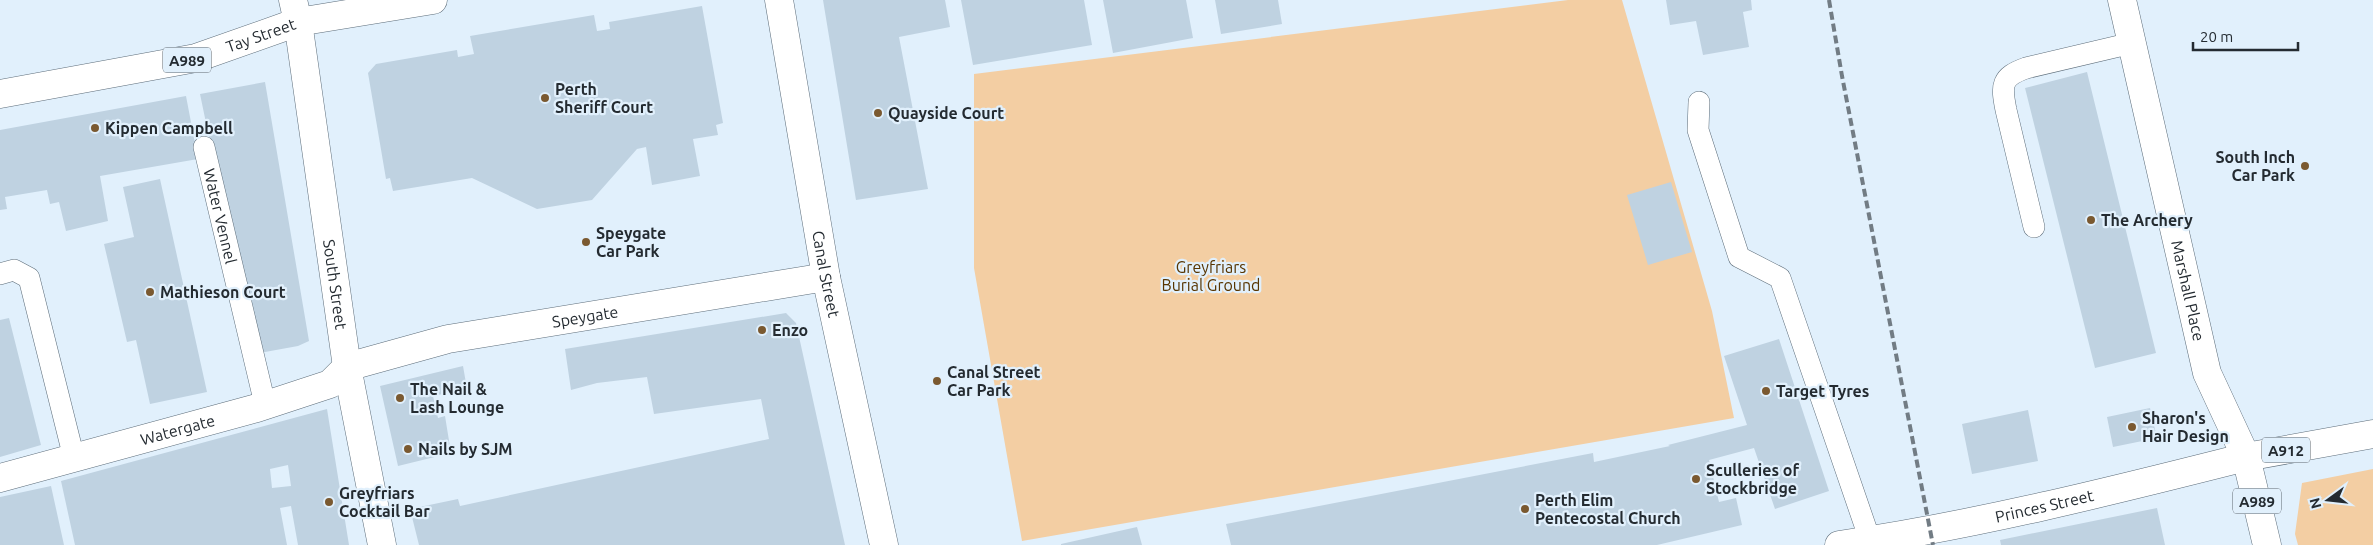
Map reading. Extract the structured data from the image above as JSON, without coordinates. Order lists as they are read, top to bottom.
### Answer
{
  "streets": {
    "street": [
      "Tay Street",
      "A989",
      "Canal Street",
      "South Street",
      "Marshall Place",
      "Speygate",
      "Watergate",
      "A912",
      "Princes Street"
    ],
    "lane": ["Water Vennel"]
  },
  "crossings": [
    ["Tay Street", "South Street"],
    ["Water Vennel", "Watergate"],
    ["Canal Street", "Speygate"],
    ["South Street", "Speygate"],
    ["South Street", "Watergate"],
    ["Marshall Place", "A912"],
    ["Marshall Place", "Princes Street"],
    ["Speygate", "Watergate"],
    ["A912", "Princes Street"]
  ],
  "parks": ["Greyfriars Burial Ground"],
  "places": [
    "Perth Sheriff Court",
    "Quayside Court",
    "Kippen Campbell",
    "South Inch Car Park",
    "The Archery",
    "Speygate Car Park",
    "Mathieson Court",
    "Enzo",
    "Canal Street Car Park",
    "Target Tyres",
    "The Nail & Lash Lounge",
    "Sharon's Hair Design",
    "Nails by SJM",
    "Sculleries of Stockbridge",
    "Greyfriars Cocktail Bar",
    "Perth Elim Pentecostal Church"
  ],
  "scale_bar": "20 m",
  "north": "left"
}
